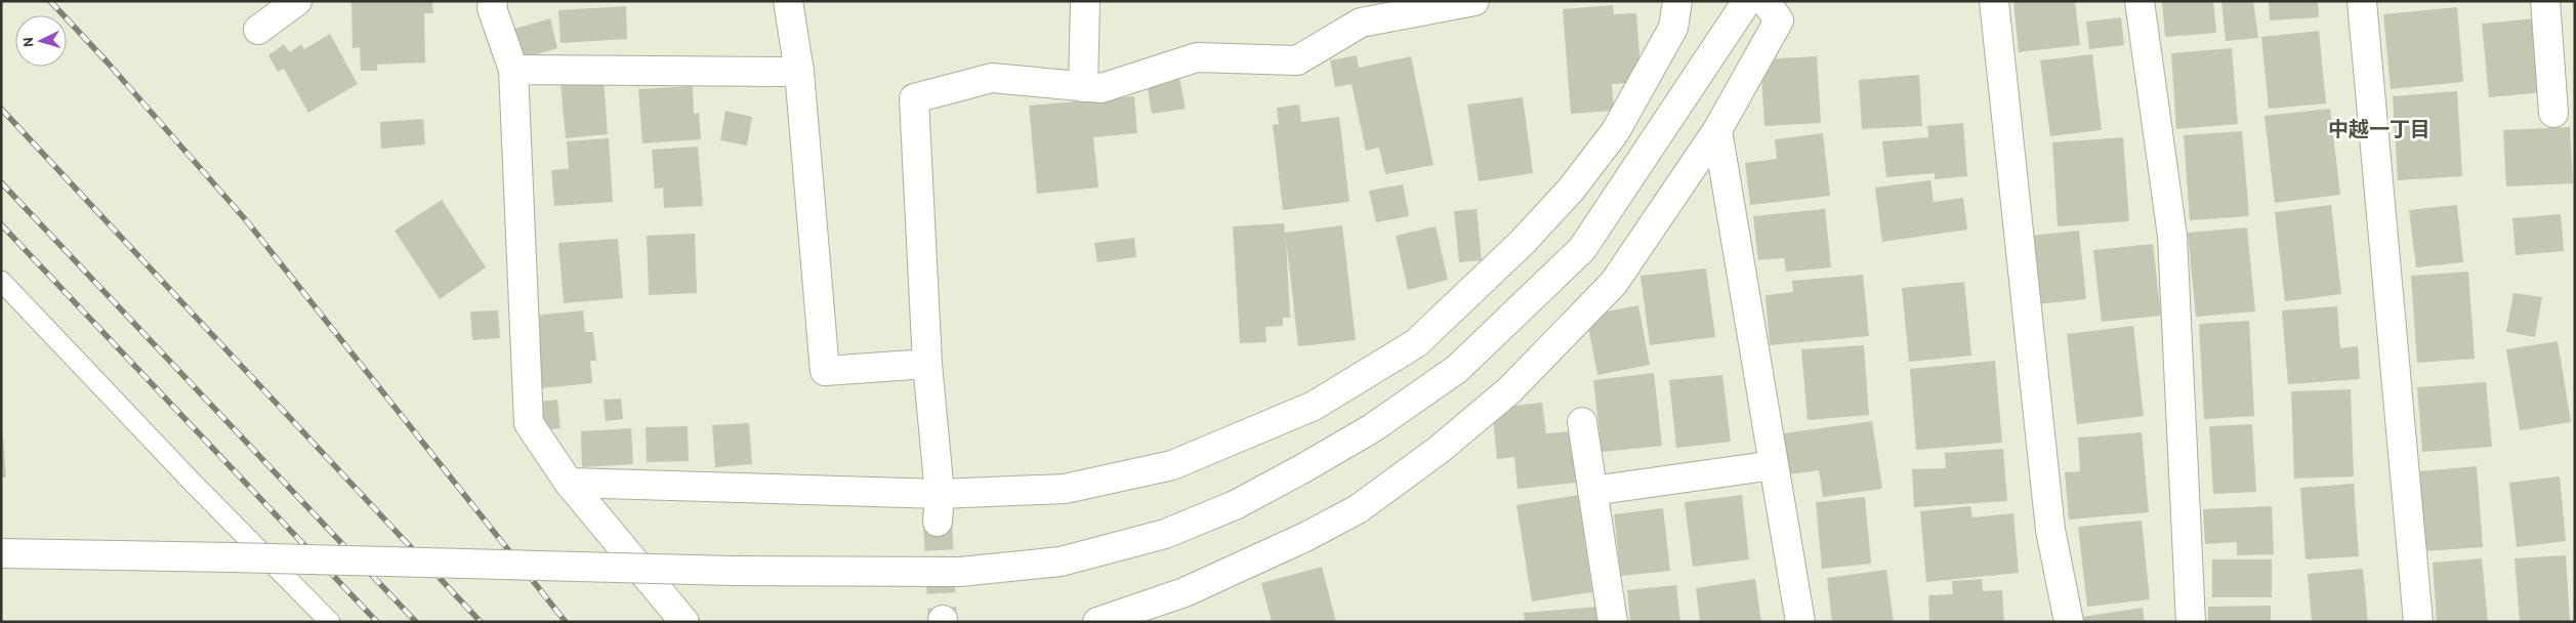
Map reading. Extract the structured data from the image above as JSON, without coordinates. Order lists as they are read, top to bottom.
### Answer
{
  "districts": ["中越一丁目"],
  "north": "left"
}
